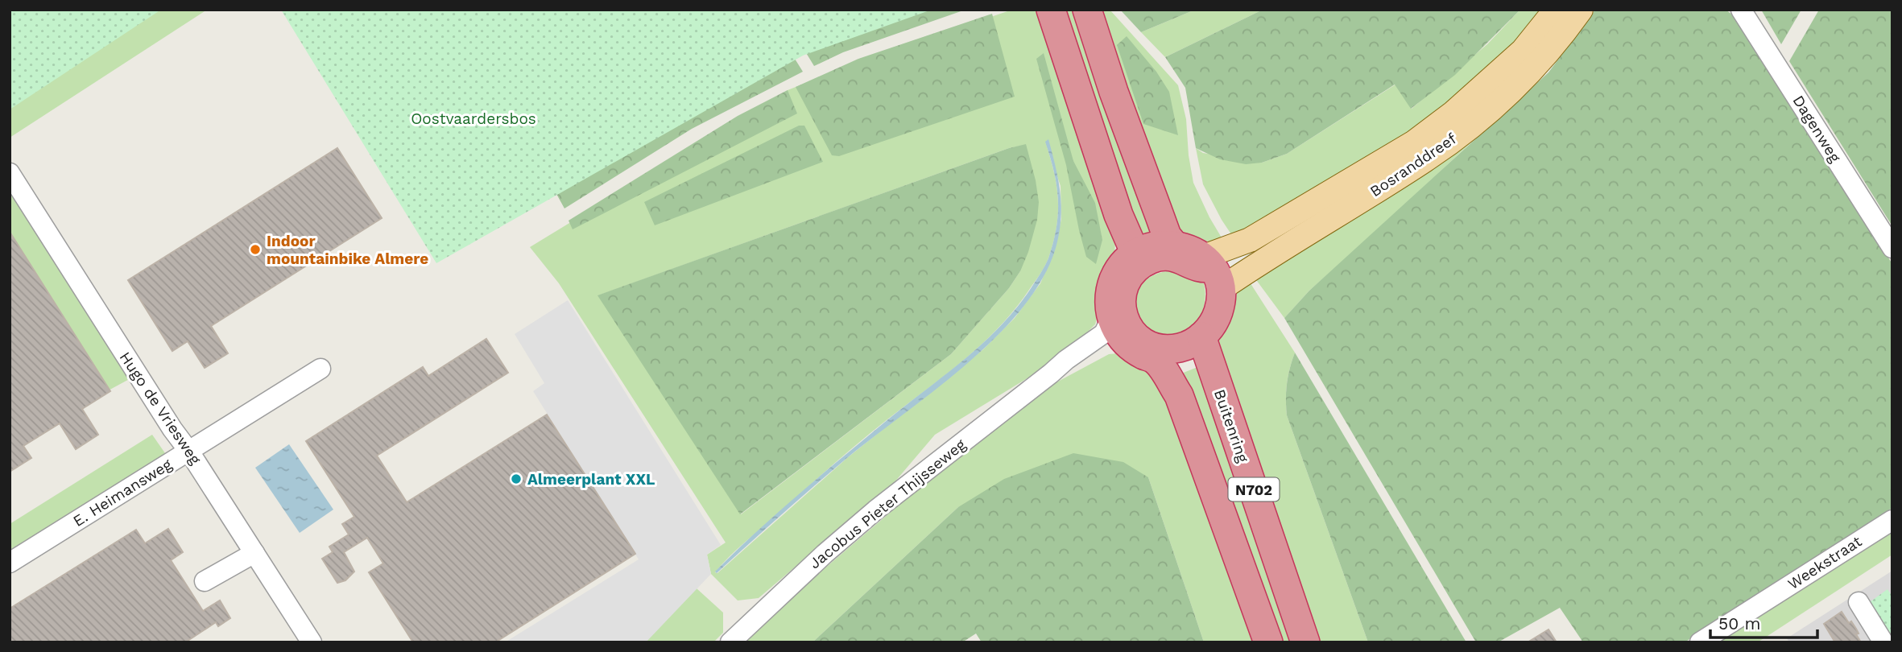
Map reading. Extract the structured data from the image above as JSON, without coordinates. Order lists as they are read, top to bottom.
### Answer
{
  "streets": {
    "highway": ["Buitenring", "N702"],
    "main road": ["Bosranddreef"],
    "street": [
      "Dagenweg",
      "Hugo de Vriesweg",
      "E. Heimansweg",
      "Jacobus Pieter Thijsseweg",
      "Weekstraat"
    ]
  },
  "crossings": [
    ["Bosranddreef", "Buitenring"],
    ["Bosranddreef", "N702"],
    ["Bosranddreef", "Jacobus Pieter Thijsseweg"],
    ["Hugo de Vriesweg", "E. Heimansweg"],
    ["Buitenring", "N702"],
    ["Buitenring", "Jacobus Pieter Thijsseweg"],
    ["N702", "Jacobus Pieter Thijsseweg"]
  ],
  "parks": ["Oostvaardersbos"],
  "places": ["Indoor mountainbike Almere", "Almeerplant XXL"],
  "scale_bar": "50 m"
}
